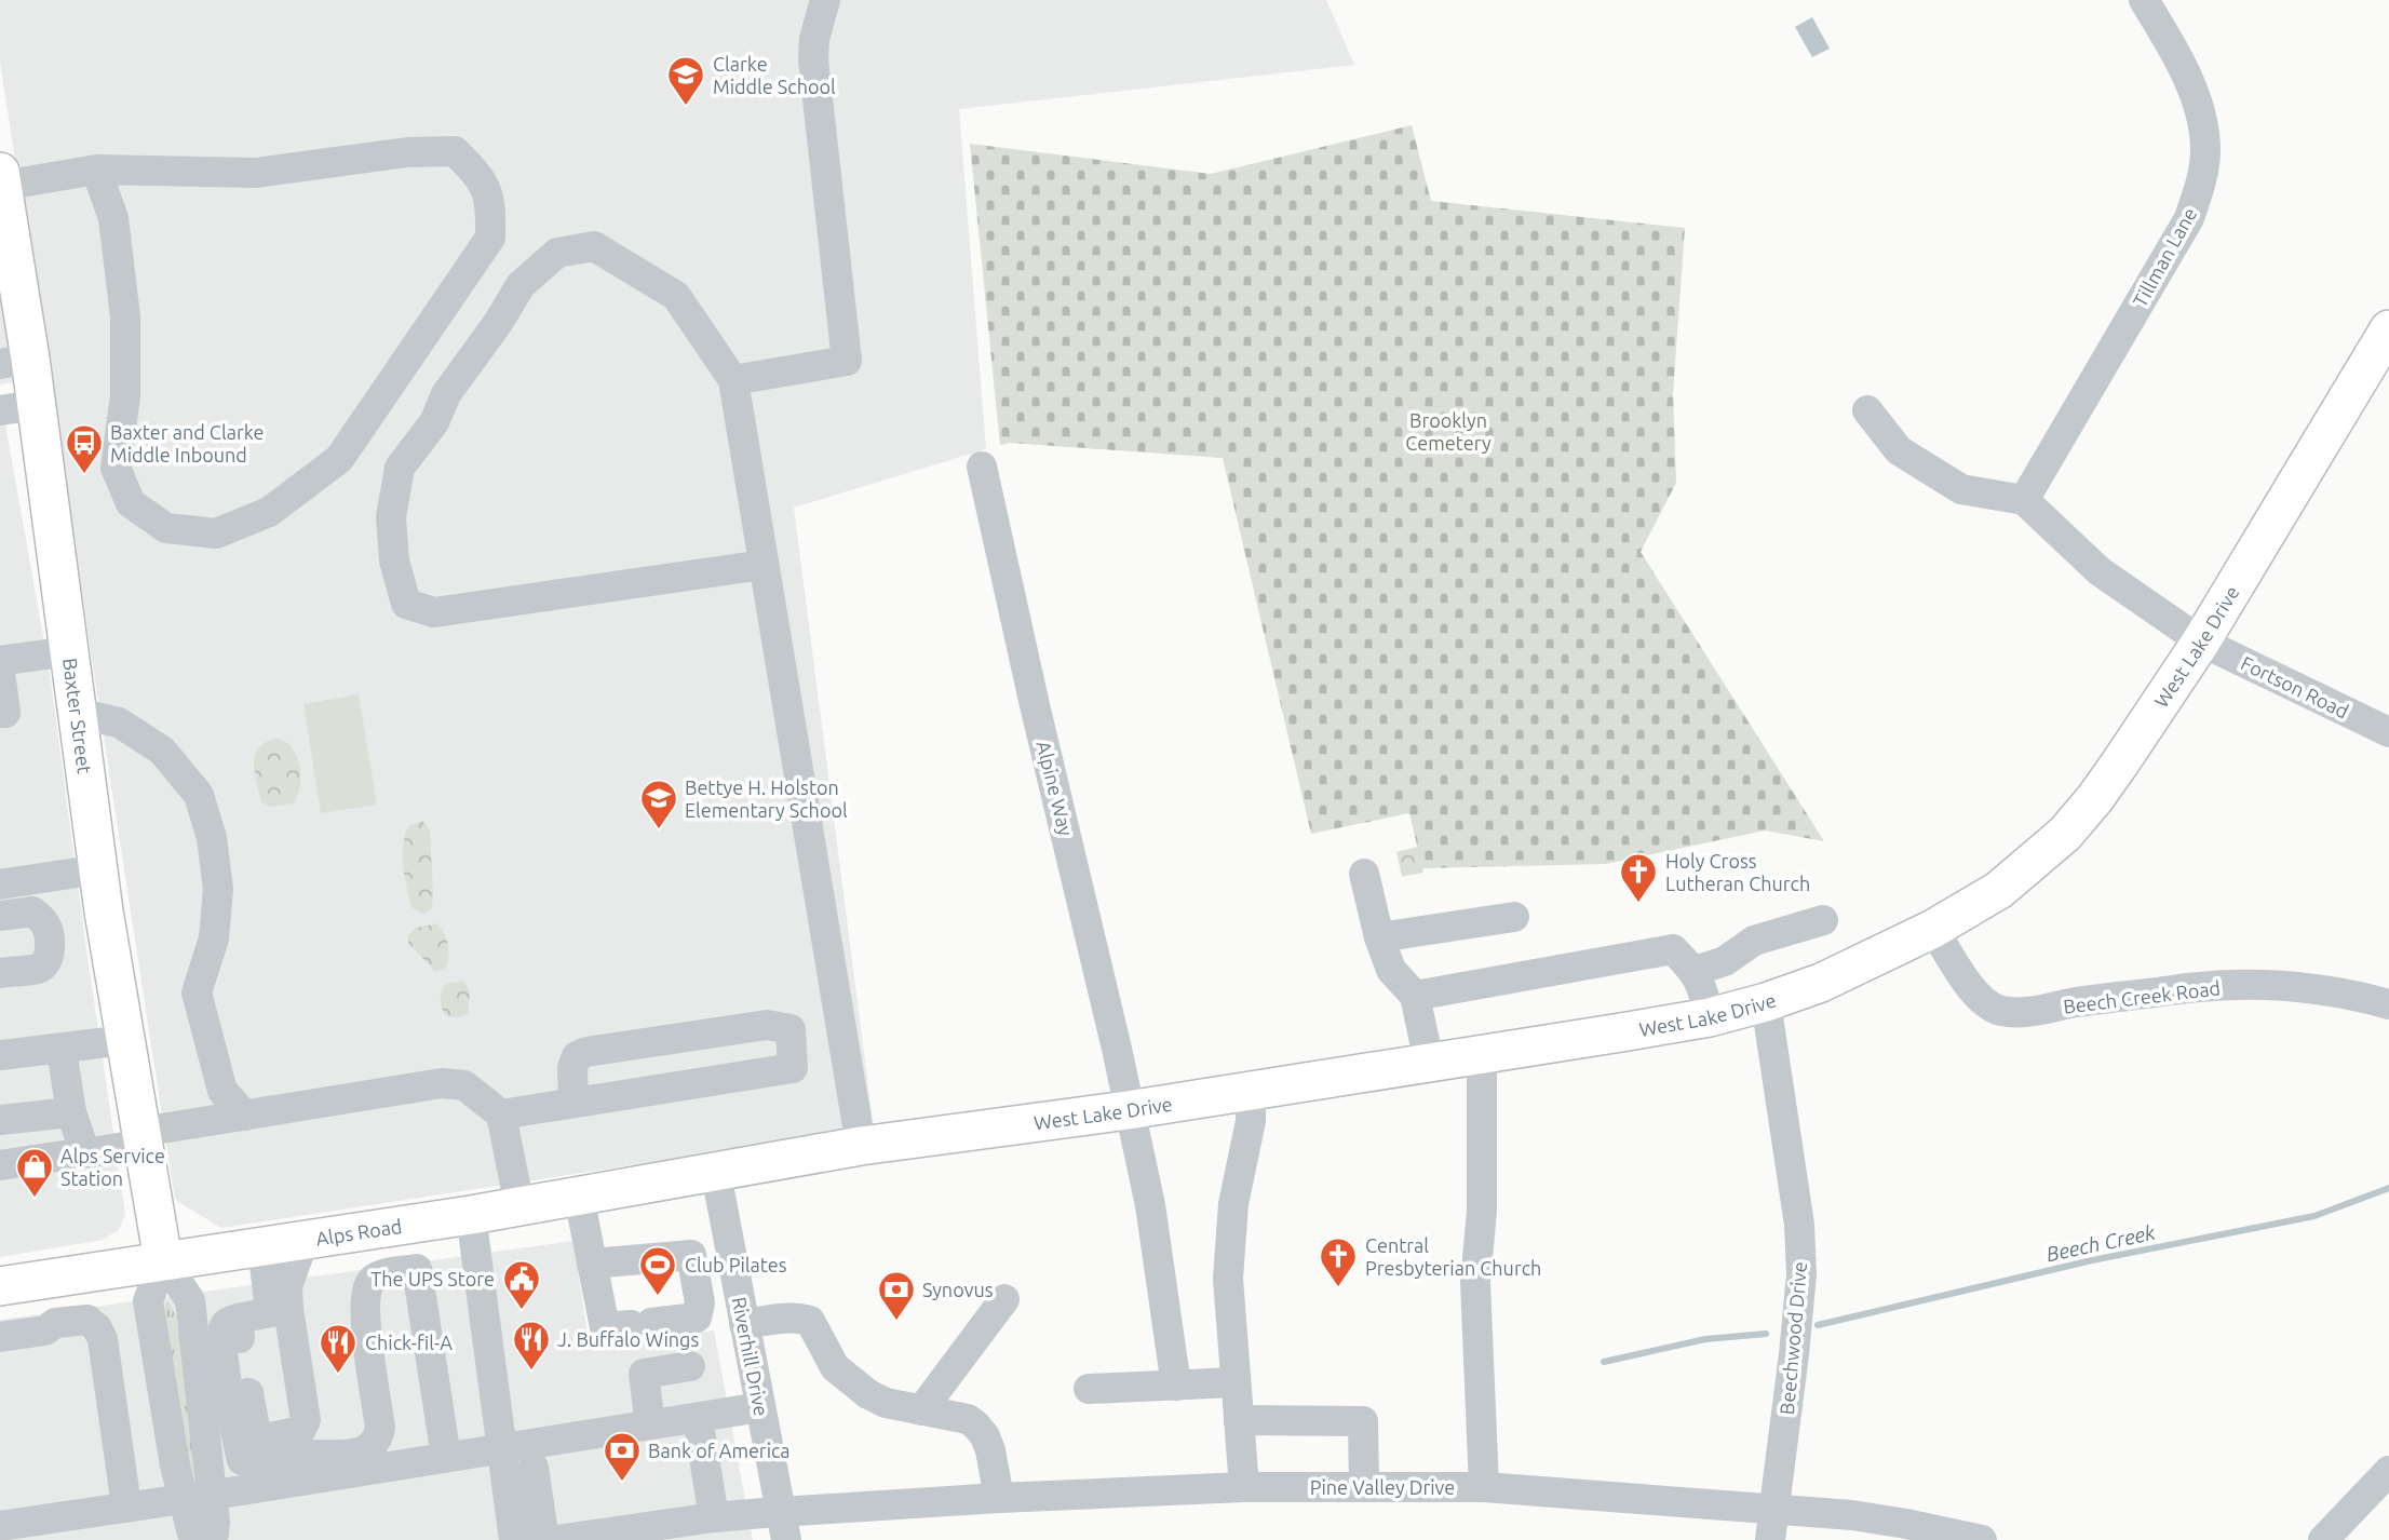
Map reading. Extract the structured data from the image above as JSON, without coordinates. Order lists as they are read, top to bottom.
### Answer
{
  "streets": {
    "main road": ["West Lake Drive", "Baxter Street", "Alps Road"],
    "street": [
      "Tillman Lane",
      "Fortson Road",
      "Alpine Way",
      "Beech Creek Road",
      "Beechwood Drive",
      "Riverhill Drive",
      "Pine Valley Drive"
    ]
  },
  "crossings": [
    ["Tillman Lane", "Fortson Road"],
    ["West Lake Drive", "Fortson Road"],
    ["West Lake Drive", "Alpine Way"],
    ["West Lake Drive", "Beech Creek Road"],
    ["West Lake Drive", "Alps Road"],
    ["West Lake Drive", "Beechwood Drive"],
    ["West Lake Drive", "Riverhill Drive"],
    ["Baxter Street", "Alps Road"],
    ["Alps Road", "Riverhill Drive"],
    ["Beechwood Drive", "Pine Valley Drive"],
    ["Riverhill Drive", "Pine Valley Drive"]
  ],
  "water": ["Beech Creek"],
  "parks": ["Brooklyn Cemetery"],
  "places": {
    "school or university": ["Clarke Middle School", "Bettye H. Holston Elementary School"],
    "bus stop": ["Baxter and Clarke Middle Inbound"],
    "church": ["Holy Cross Lutheran Church", "Central Presbyterian Church"],
    "shop": ["Alps Service Station"],
    "sports": ["Club Pilates"],
    "public building": ["The UPS Store"],
    "bank": ["Synovus", "Bank of America"],
    "restaurant": ["J. Buffalo Wings", "Chick-fil-A"]
  }
}
